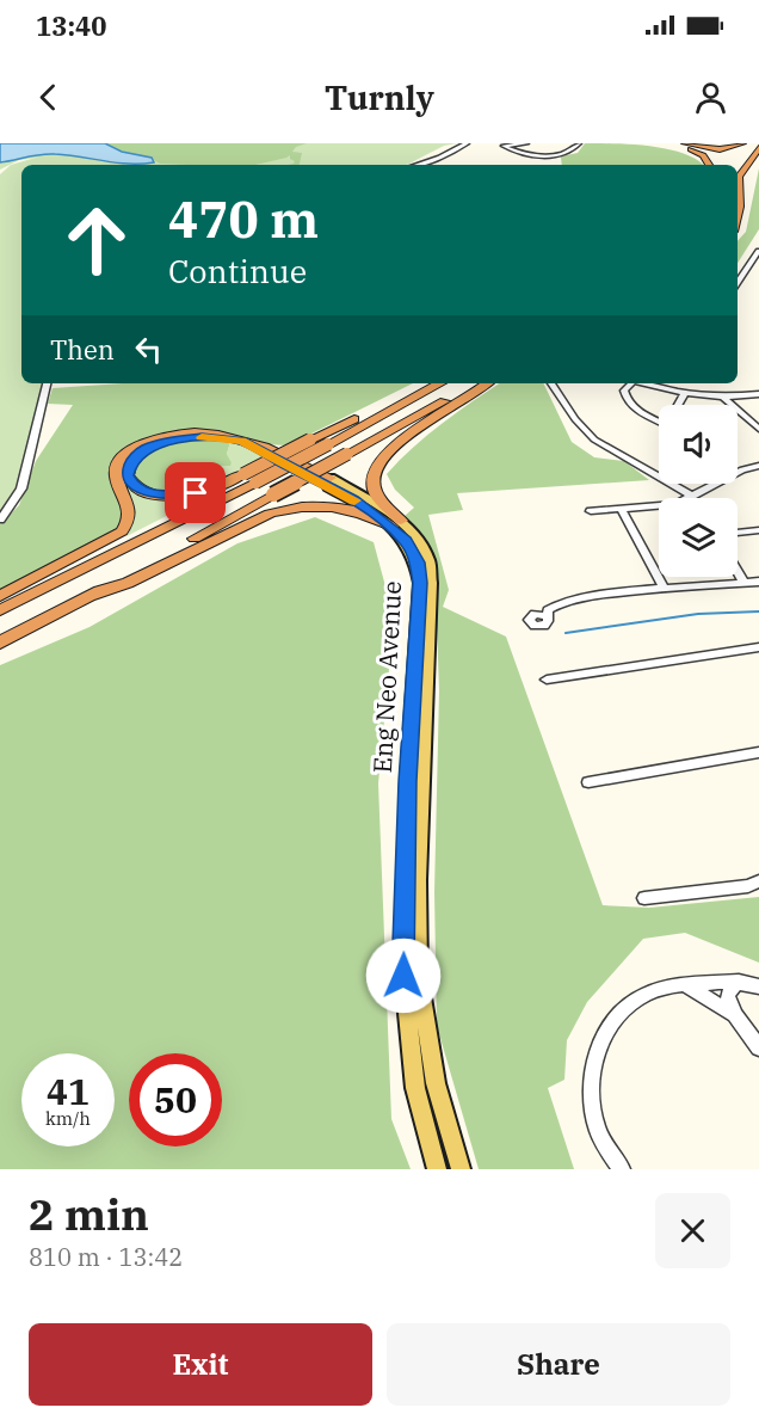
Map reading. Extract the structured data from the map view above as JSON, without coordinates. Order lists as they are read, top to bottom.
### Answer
{
  "streets": {
    "main road": ["Eng Neo Avenue"]
  },
  "page": {
    "status": "13:40",
    "header": "Turnly",
    "turn": ["470 m", "Continue"],
    "then": "Then",
    "speed": "41 km/h",
    "limit": "50",
    "heading": ["2 min", "810 m · 13:42"],
    "buttons": ["Exit", "Share"]
  }
}
